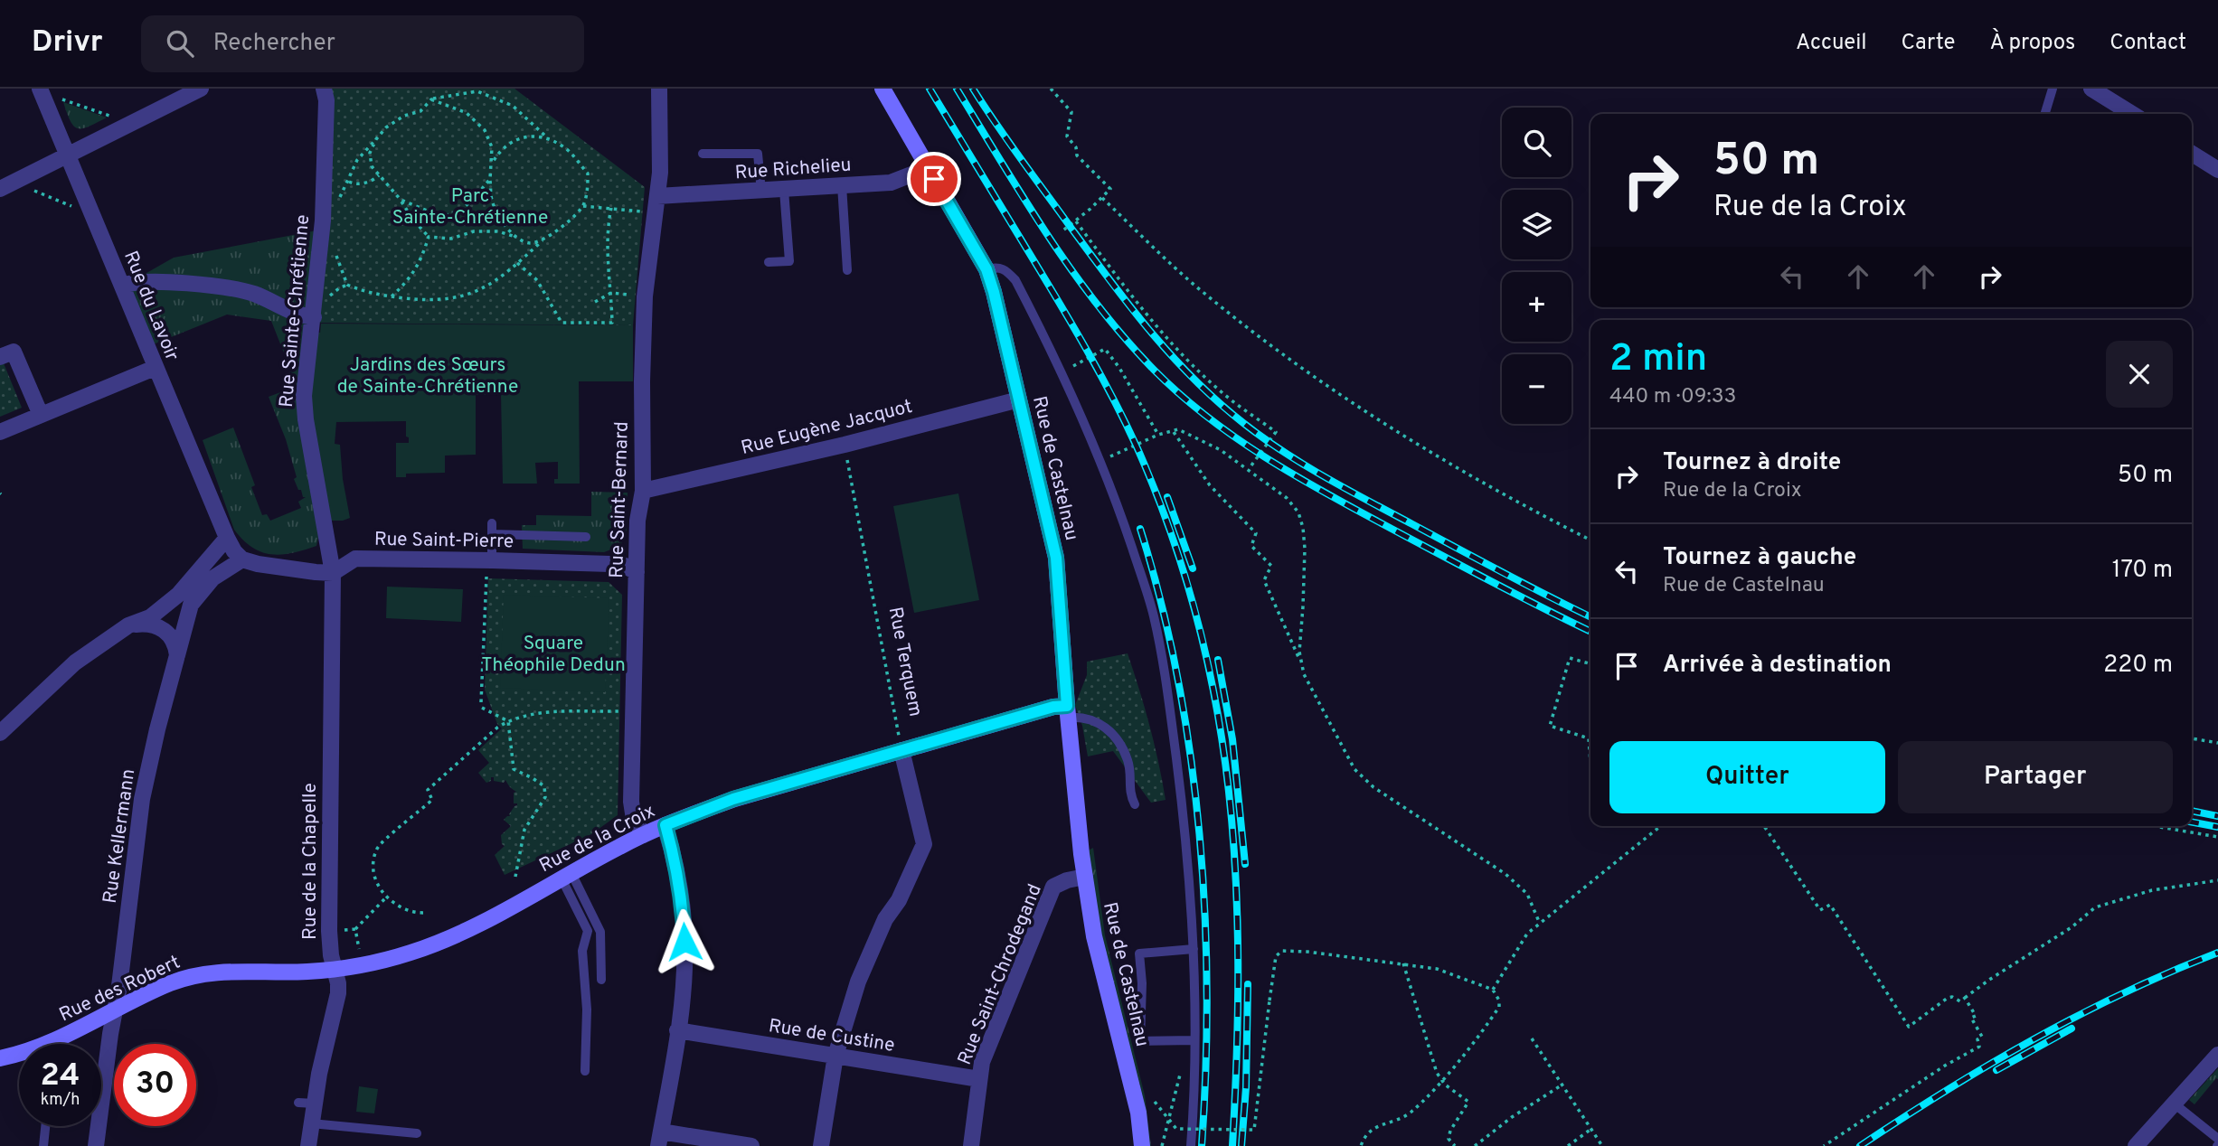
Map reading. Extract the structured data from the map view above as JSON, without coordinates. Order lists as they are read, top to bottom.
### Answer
{
  "streets": {
    "street": [
      "Rue Richelieu",
      "Rue du Lavoir",
      "Rue Sainte-Chrétienne",
      "Rue Eugène Jacquot",
      "Rue de Castelnau",
      "Rue Saint-Bernard",
      "Rue Saint-Pierre",
      "Rue Kellermann",
      "Rue de la Croix",
      "Rue de la Chapelle",
      "Rue Saint-Chrodegand",
      "Rue des Robert",
      "Rue de Custine"
    ],
    "path": ["Rue Terquem"]
  },
  "crossings": [
    ["Rue Richelieu", "Rue de Castelnau"],
    ["Rue Richelieu", "Rue Saint-Bernard"],
    ["Rue Sainte-Chrétienne", "Rue Saint-Pierre"],
    ["Rue Sainte-Chrétienne", "Rue de la Chapelle"],
    ["Rue Eugène Jacquot", "Rue de Castelnau"],
    ["Rue Eugène Jacquot", "Rue Saint-Bernard"],
    ["Rue Eugène Jacquot", "Rue Terquem"],
    ["Rue de Castelnau", "Rue de la Croix"],
    ["Rue de Castelnau", "Rue Saint-Chrodegand"],
    ["Rue Saint-Bernard", "Rue Saint-Pierre"],
    ["Rue Saint-Bernard", "Rue de la Croix"],
    ["Rue Saint-Pierre", "Rue de la Chapelle"],
    ["Rue Terquem", "Rue de la Croix"],
    ["Rue Kellermann", "Rue des Robert"],
    ["Rue de la Croix", "Rue de la Chapelle"],
    ["Rue de la Croix", "Rue des Robert"],
    ["Rue de la Chapelle", "Rue des Robert"],
    ["Rue Saint-Chrodegand", "Rue de Custine"]
  ],
  "parks": ["Parc Sainte-Chrétienne", "Jardins des Sœurs de Sainte-Chrétienne", "Square Théophile Dedun"],
  "page": {
    "header": "Drivr",
    "search": "Rechercher",
    "nav": [
      "Accueil",
      "Carte",
      "À propos",
      "Contact"
    ],
    "map_buttons": ["+", "−"],
    "turn": ["50 m", "Rue de la Croix"],
    "heading": ["2 min", "440 m · 09:33"],
    "list": [
      {
        "name": "Tournez à droite",
        "note": "Rue de la Croix",
        "value": "50 m"
      },
      {
        "name": "Tournez à gauche",
        "note": "Rue de Castelnau",
        "value": "170 m"
      },
      {
        "name": "Arrivée à destination",
        "value": "220 m"
      }
    ],
    "buttons": ["Quitter", "Partager"],
    "speed": "24 km/h",
    "limit": "30"
  }
}
